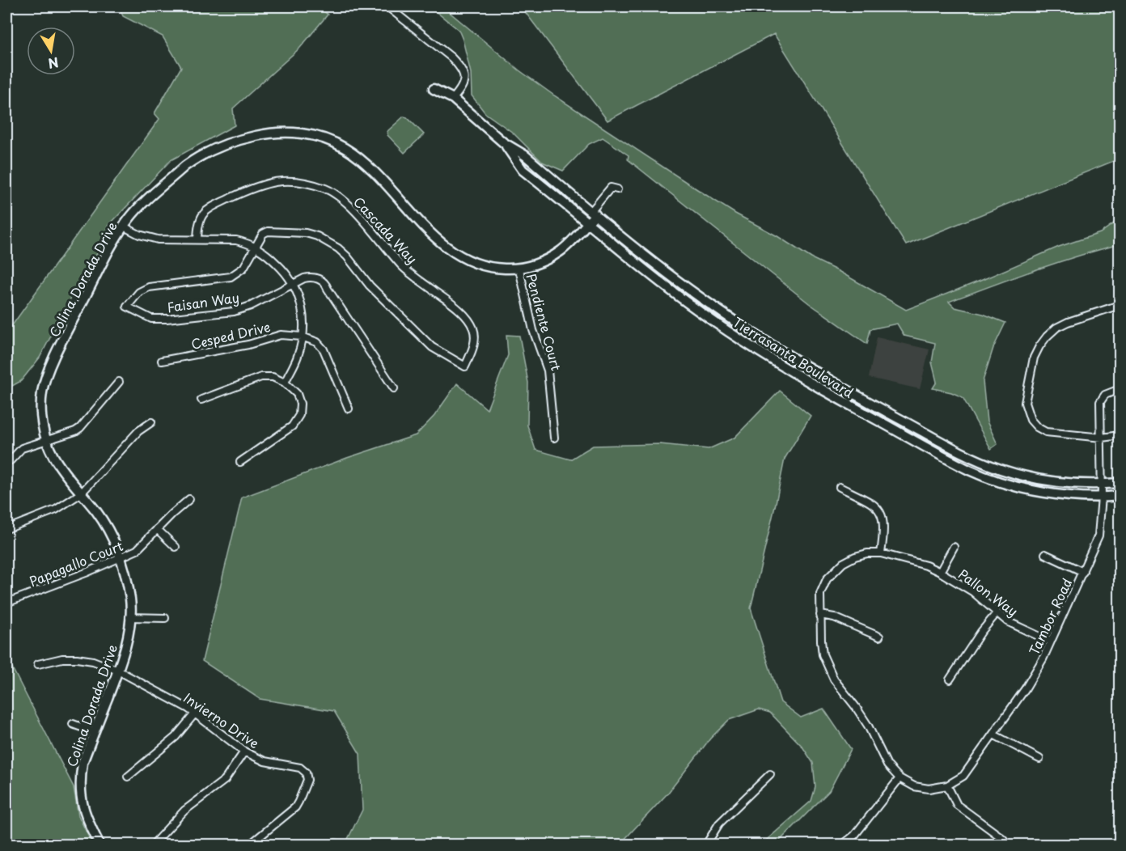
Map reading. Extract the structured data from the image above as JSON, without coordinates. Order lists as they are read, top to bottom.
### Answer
{
  "streets": {
    "street": [
      "Cascada Way",
      "Colina Dorada Drive",
      "Faisan Way",
      "Pendiente Court",
      "Cesped Drive",
      "Tierrasanta Boulevard",
      "Papagallo Court",
      "Pallon Way",
      "Tambor Road",
      "Invierno Drive"
    ]
  },
  "crossings": [
    ["Cascada Way", "Faisan Way"],
    ["Colina Dorada Drive", "Pendiente Court"],
    ["Colina Dorada Drive", "Tierrasanta Boulevard"],
    ["Colina Dorada Drive", "Papagallo Court"],
    ["Colina Dorada Drive", "Invierno Drive"],
    ["Tierrasanta Boulevard", "Tambor Road"],
    ["Pallon Way", "Tambor Road"]
  ],
  "north": "bottom"
}
